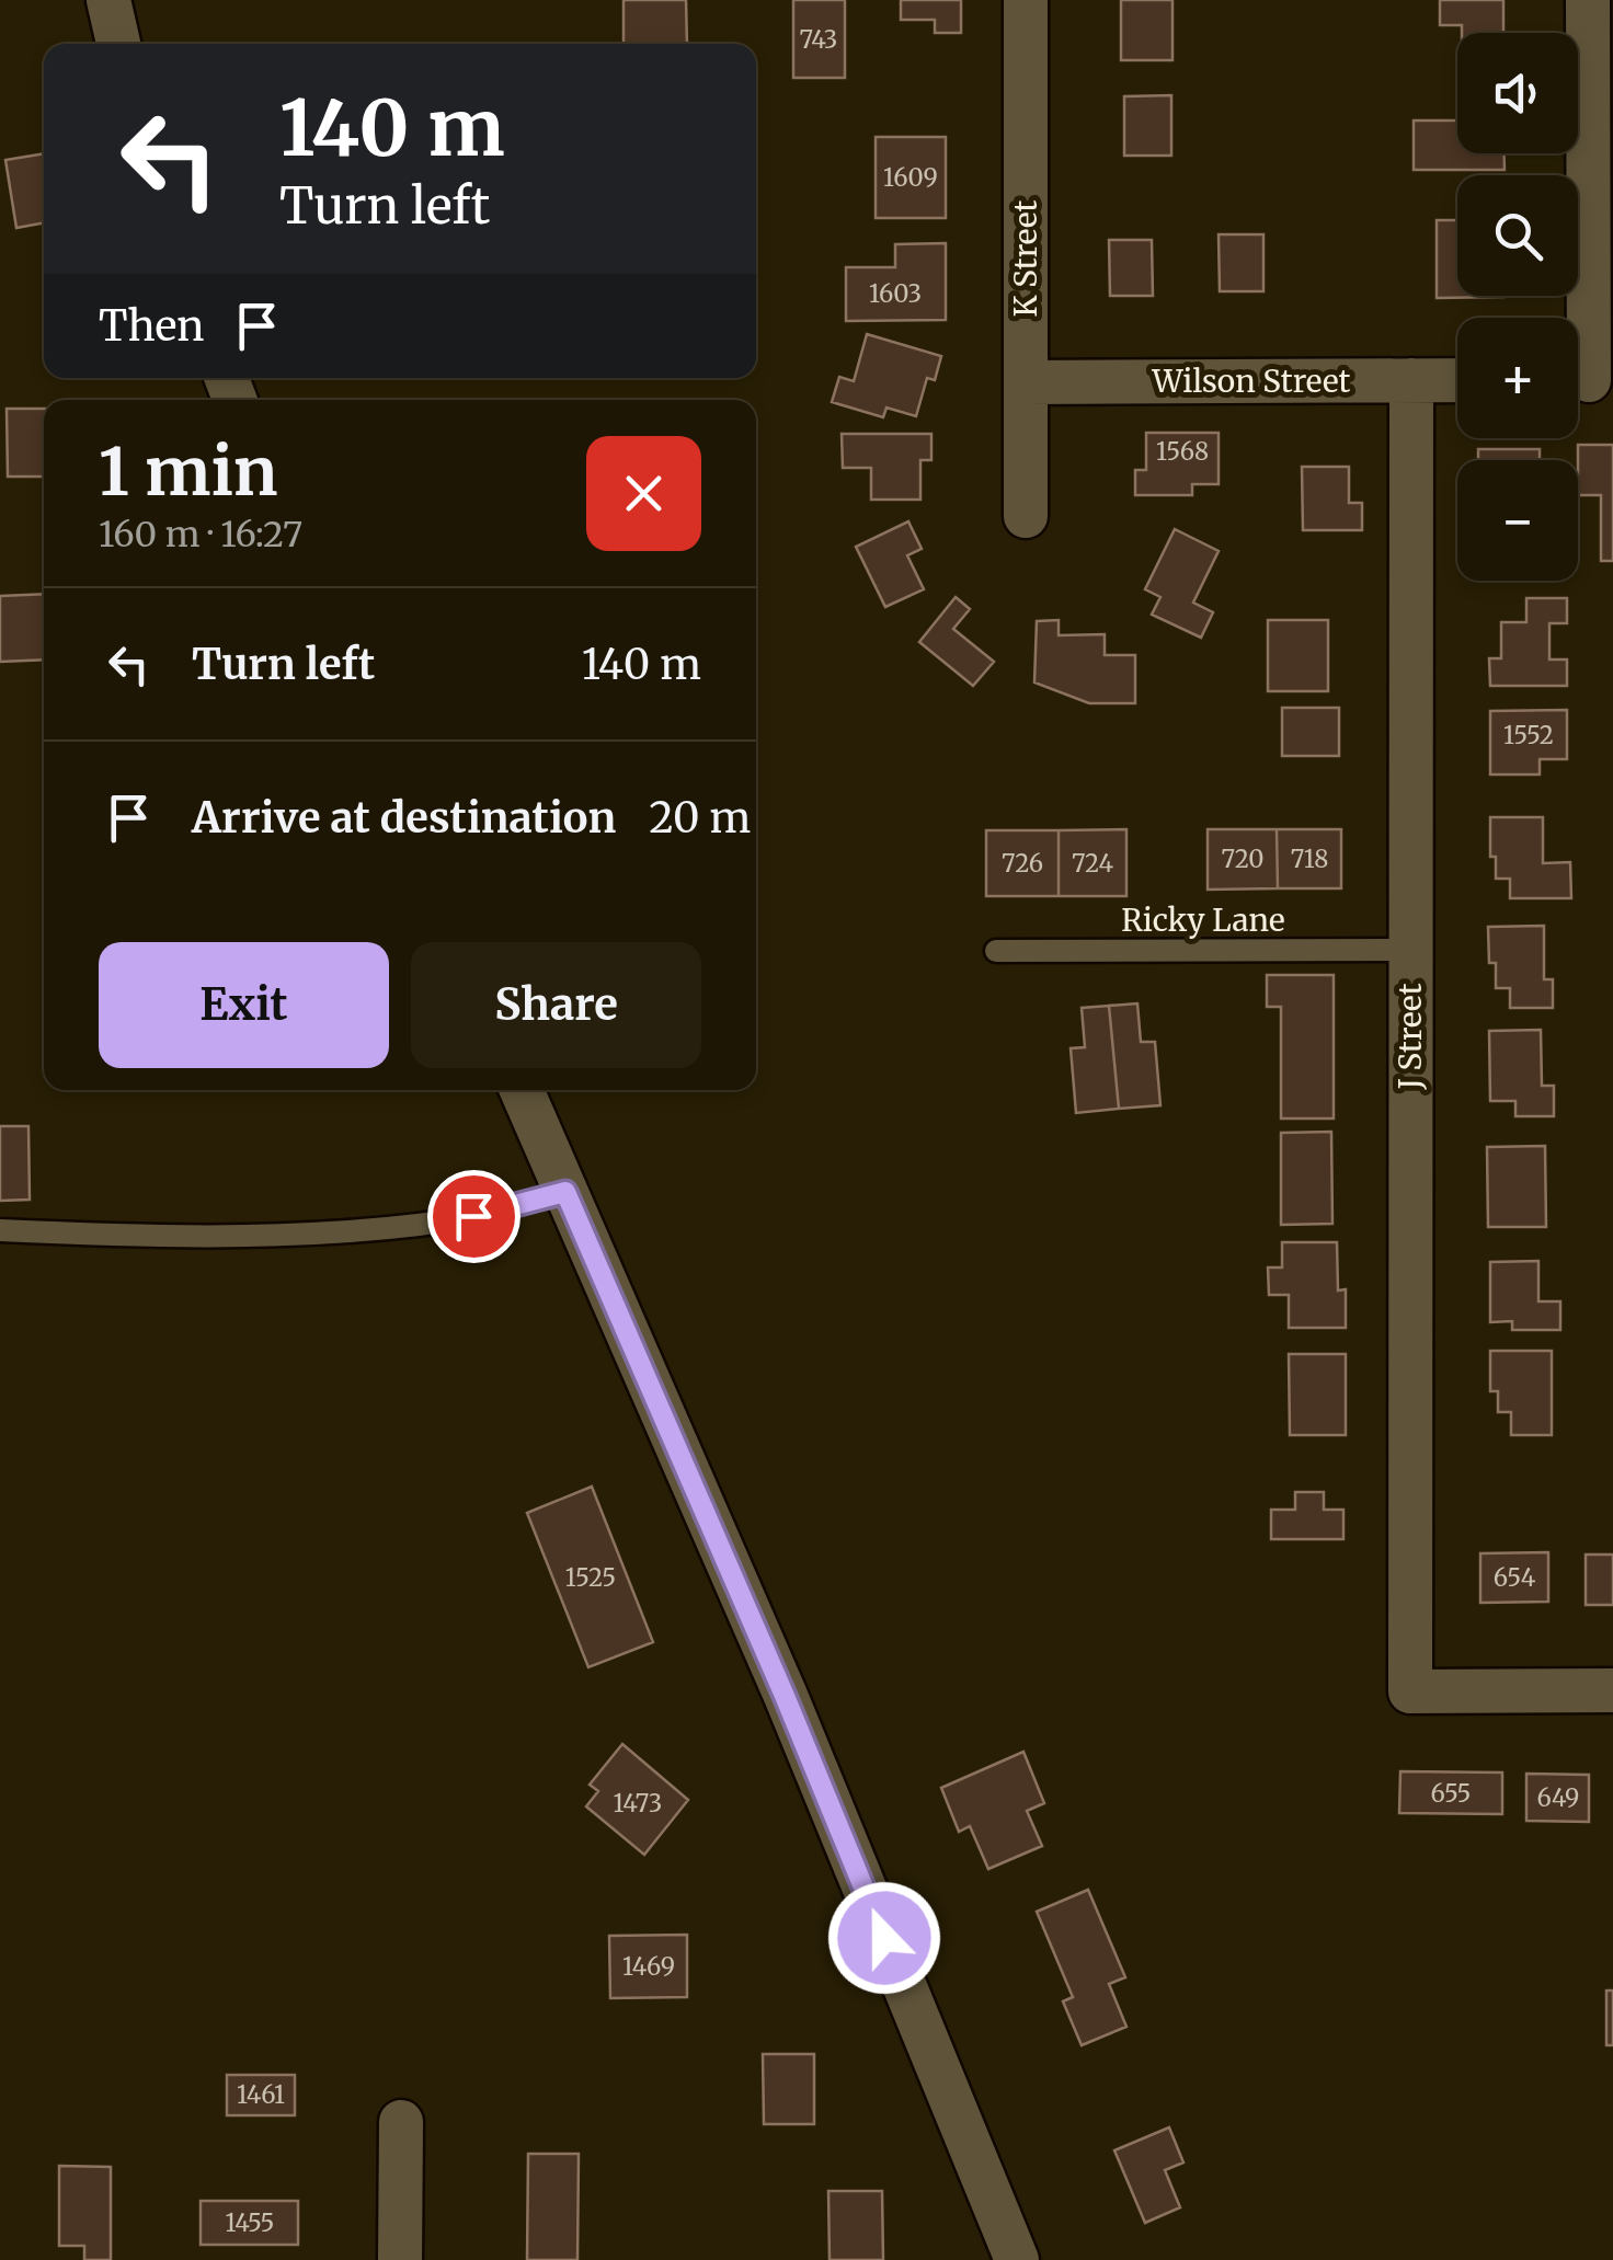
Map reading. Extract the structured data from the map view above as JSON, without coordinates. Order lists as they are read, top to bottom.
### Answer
{
  "streets": {
    "street": ["K Street", "Wilson Street", "J Street"],
    "lane": ["Ricky Lane"]
  },
  "crossings": [
    ["K Street", "Wilson Street"],
    ["Wilson Street", "J Street"],
    ["Ricky Lane", "J Street"]
  ],
  "house_numbers": [
    "743",
    "1609",
    "1603",
    "1568",
    "1552",
    "720",
    "718",
    "726",
    "724",
    "1525",
    "654",
    "655",
    "649",
    "1473",
    "1469",
    "1461",
    "1455"
  ],
  "page": {
    "map_buttons": ["+", "−"],
    "turn": ["140 m", "Turn left"],
    "then": "Then",
    "heading": ["1 min", "160 m · 16:27"],
    "list": [
      {
        "name": "Turn left",
        "value": "140 m"
      },
      {
        "name": "Arrive at destination",
        "value": "20 m"
      }
    ],
    "buttons": ["Exit", "Share"]
  }
}
